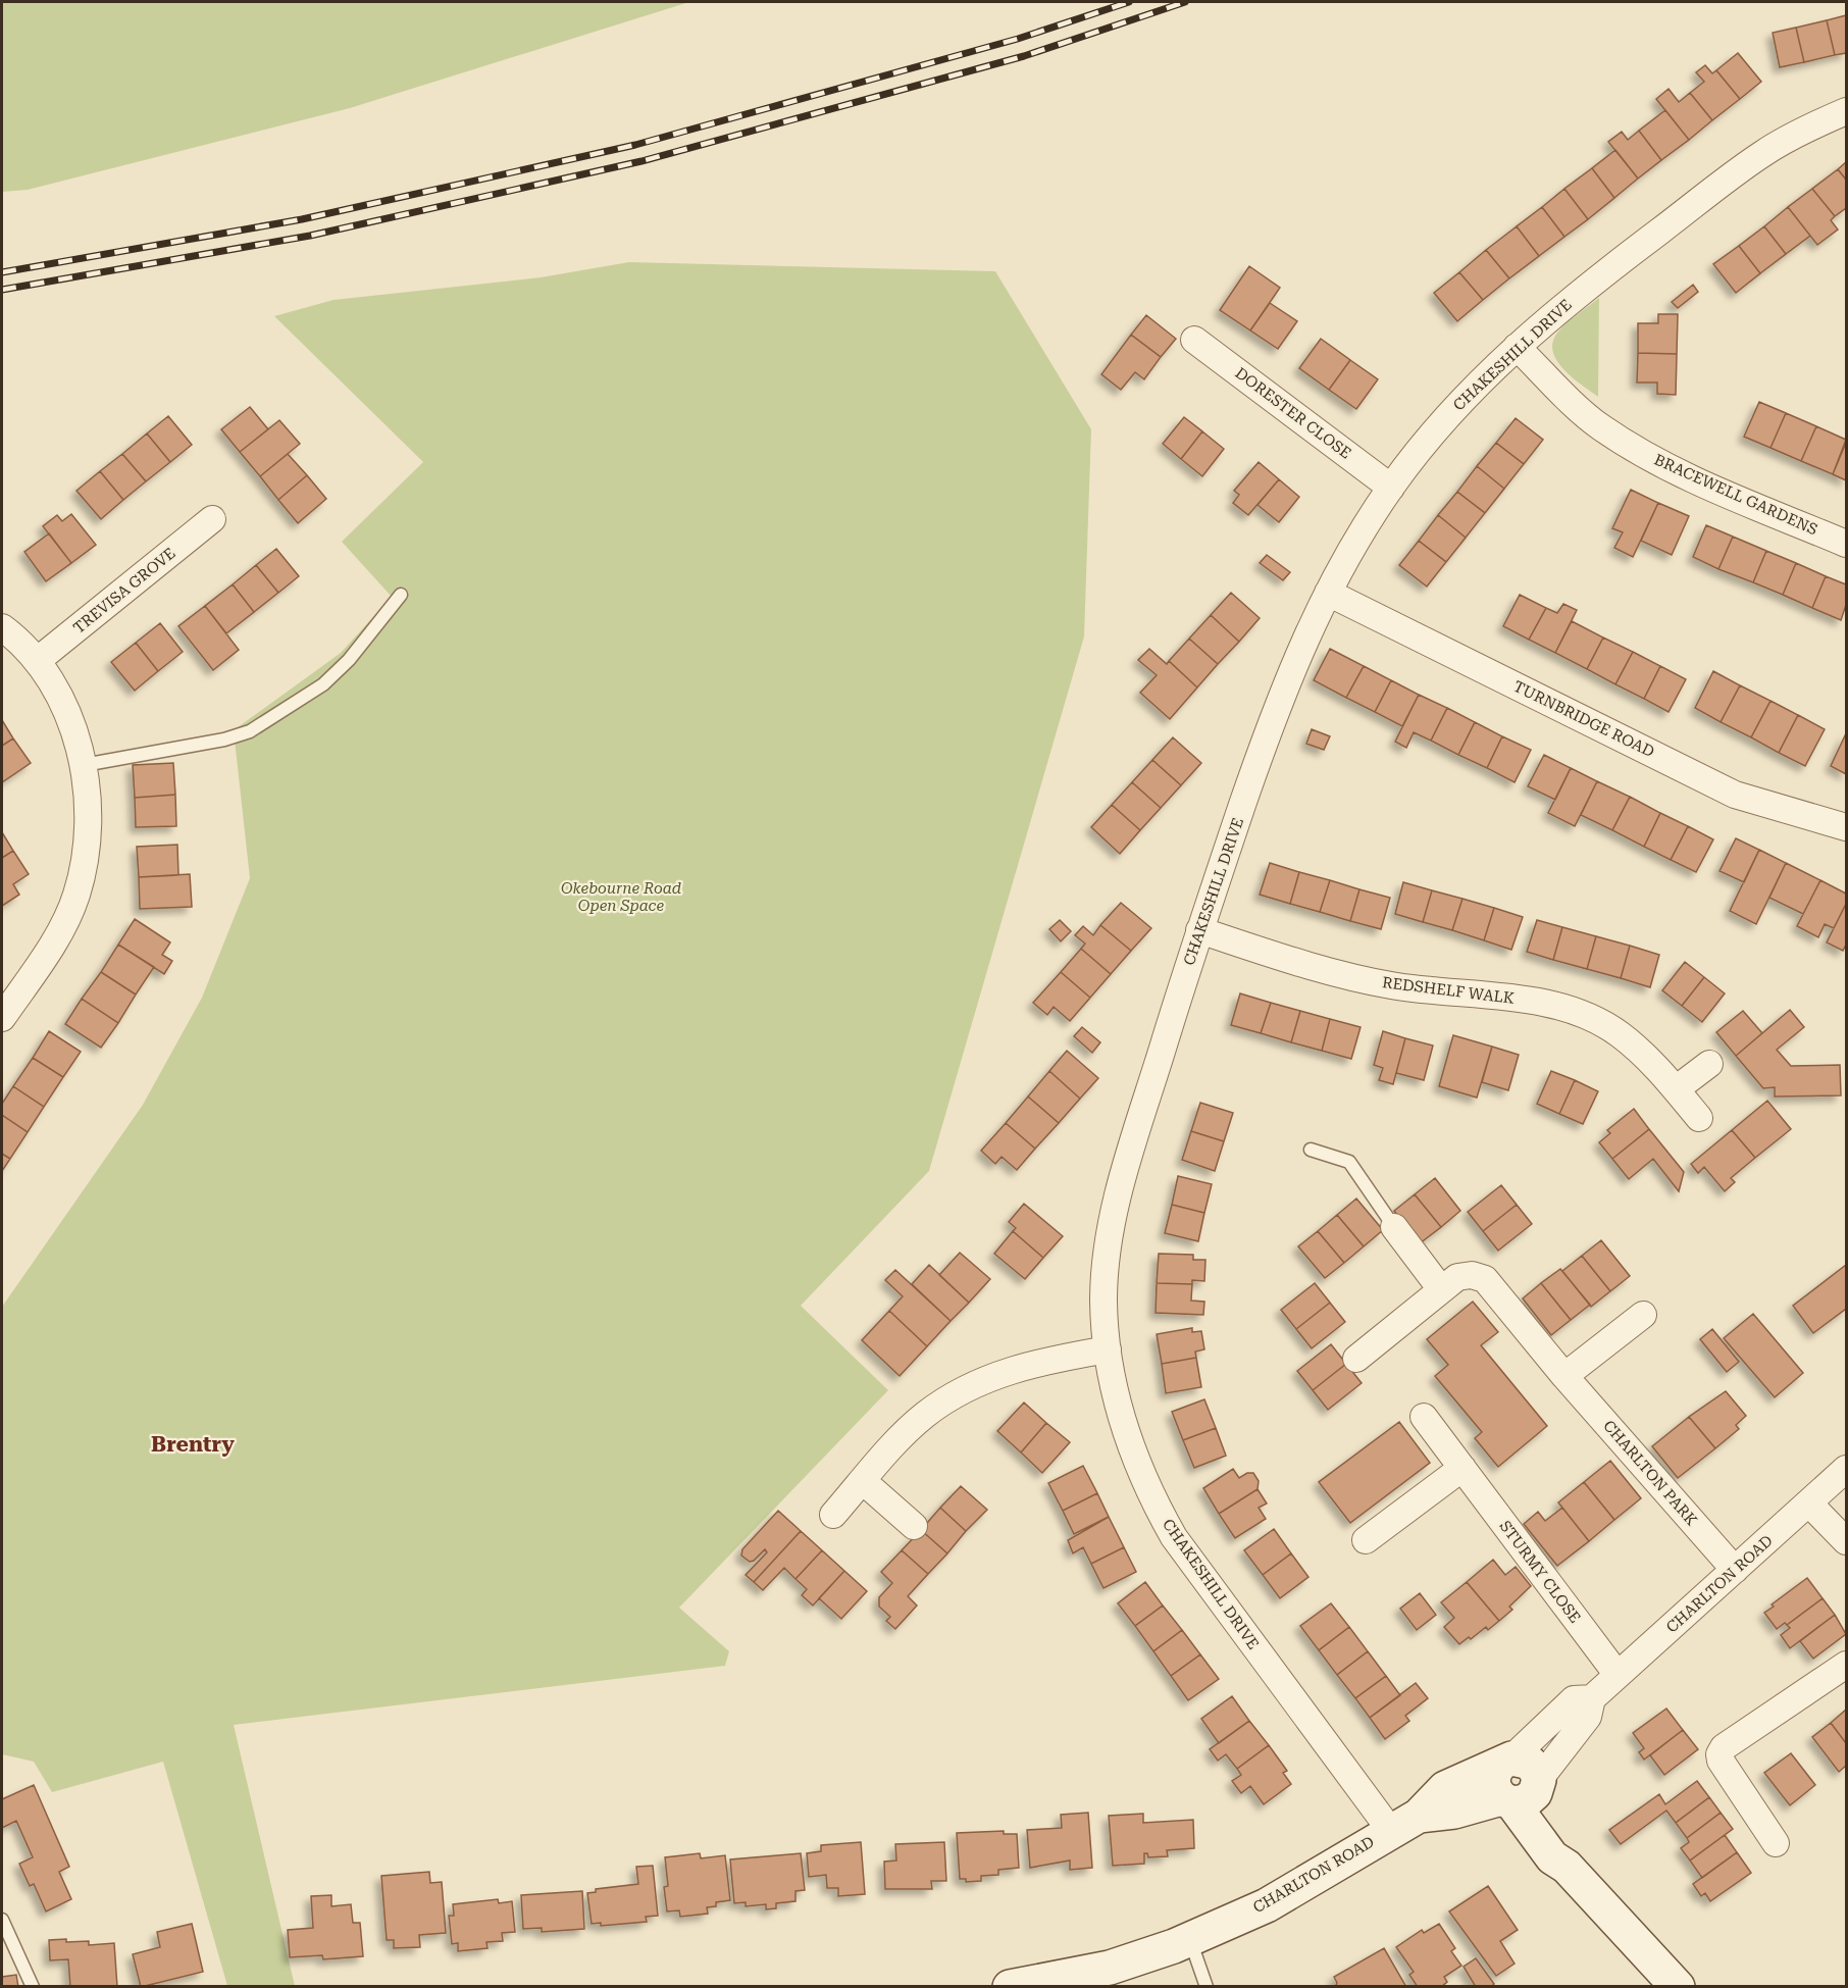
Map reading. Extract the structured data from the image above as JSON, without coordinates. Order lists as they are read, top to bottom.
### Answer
{
  "streets": {
    "street": [
      "CHAKESHILL DRIVE",
      "DORESTER CLOSE",
      "BRACEWELL GARDENS",
      "TREVISA GROVE",
      "TURNBRIDGE ROAD",
      "REDSHELF WALK",
      "CHARLTON PARK",
      "STURMY CLOSE",
      "CHARLTON ROAD"
    ]
  },
  "crossings": [
    ["CHAKESHILL DRIVE", "DORESTER CLOSE"],
    ["CHAKESHILL DRIVE", "BRACEWELL GARDENS"],
    ["CHAKESHILL DRIVE", "TURNBRIDGE ROAD"],
    ["CHAKESHILL DRIVE", "REDSHELF WALK"],
    ["CHAKESHILL DRIVE", "CHARLTON ROAD"],
    ["CHARLTON PARK", "CHARLTON ROAD"],
    ["STURMY CLOSE", "CHARLTON ROAD"]
  ],
  "districts": ["Brentry"],
  "parks": ["Okebourne Road Open Space"]
}
